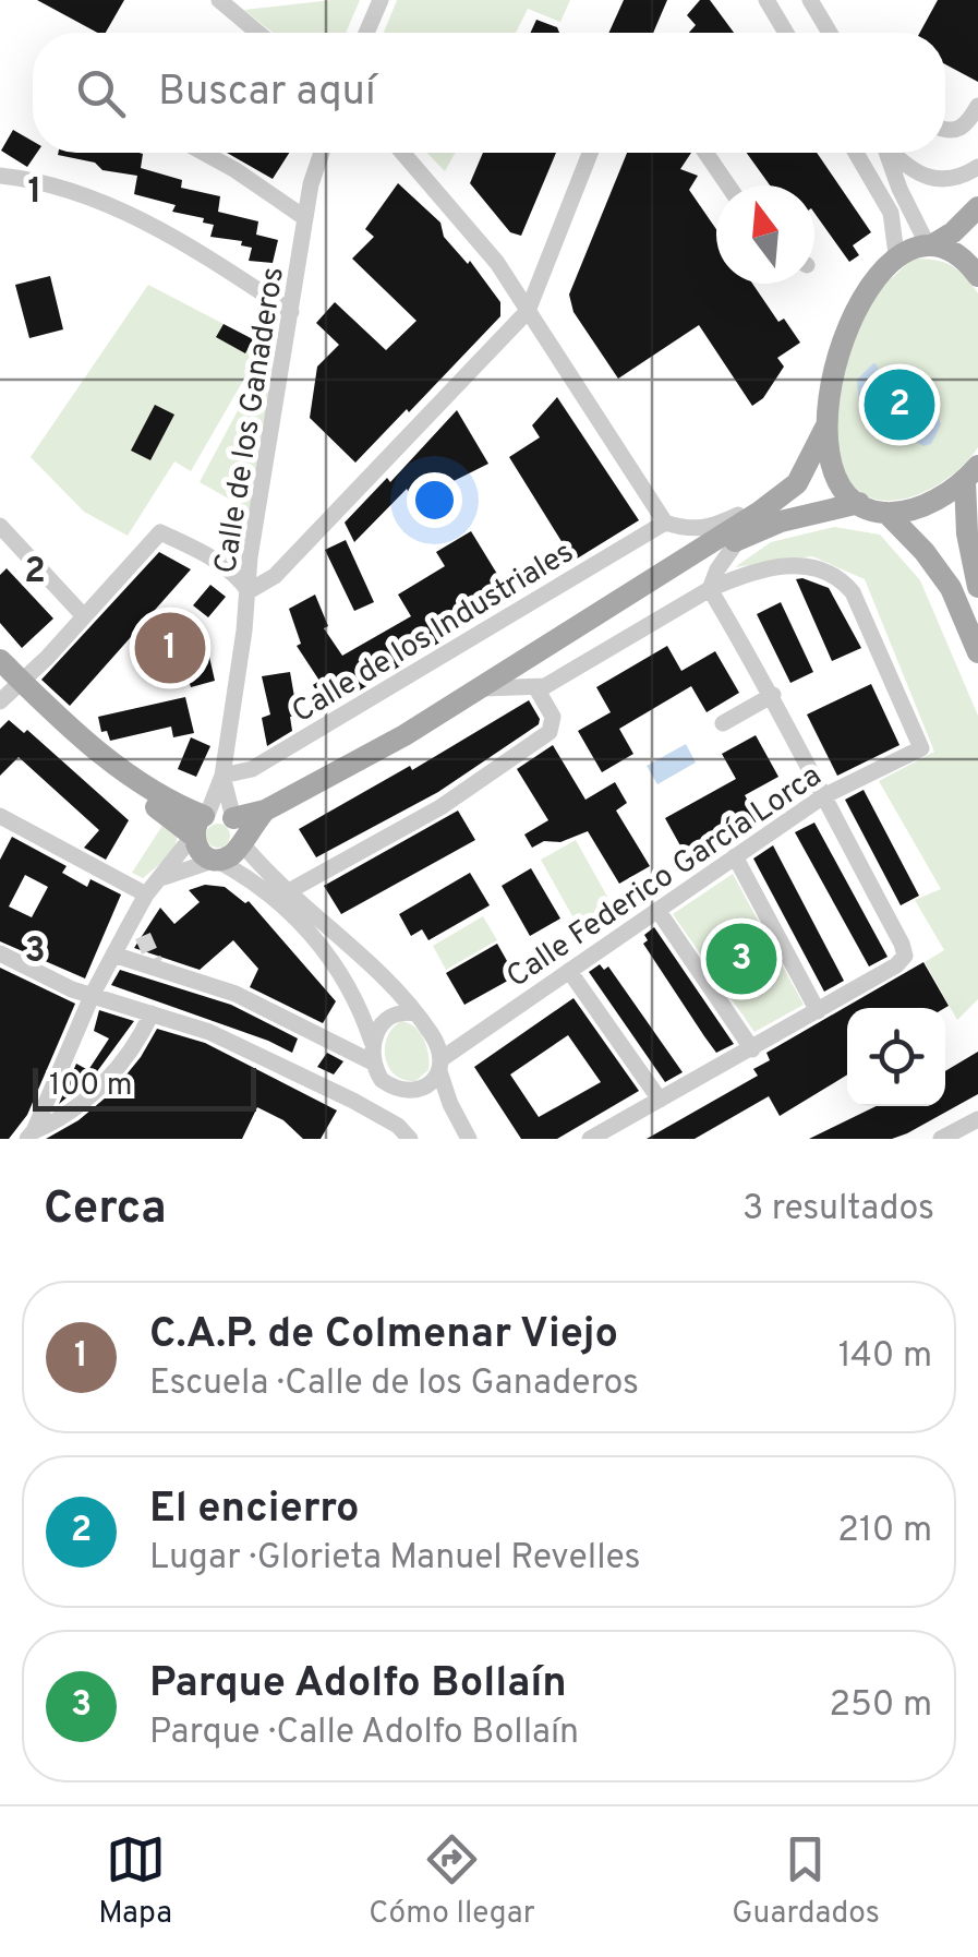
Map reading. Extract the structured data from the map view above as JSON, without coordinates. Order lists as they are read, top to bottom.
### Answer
{
  "streets": {
    "street": ["Calle de los Ganaderos", "Calle de los Industriales", "Calle Federico García Lorca"]
  },
  "crossings": [
    ["Calle de los Ganaderos", "Calle de los Industriales"]
  ],
  "scale_bar": "100 m",
  "north": "top",
  "page": {
    "search": "Buscar aquí",
    "pins": ["2", "1", "3"],
    "scale": "100 m",
    "heading": ["Cerca", "3 resultados"],
    "list": [
      {
        "mark": "1",
        "name": "C.A.P. de Colmenar Viejo",
        "note": "Escuela · Calle de los Ganaderos",
        "value": "140 m"
      },
      {
        "mark": "2",
        "name": "El encierro",
        "note": "Lugar · Glorieta Manuel Revelles",
        "value": "210 m"
      },
      {
        "mark": "3",
        "name": "Parque Adolfo Bollaín",
        "note": "Parque · Calle Adolfo Bollaín",
        "value": "250 m"
      }
    ],
    "nav": ["Mapa", "Cómo llegar", "Guardados"]
  },
  "grid": {
    "rows": ["1", "2", "3"]
  }
}
